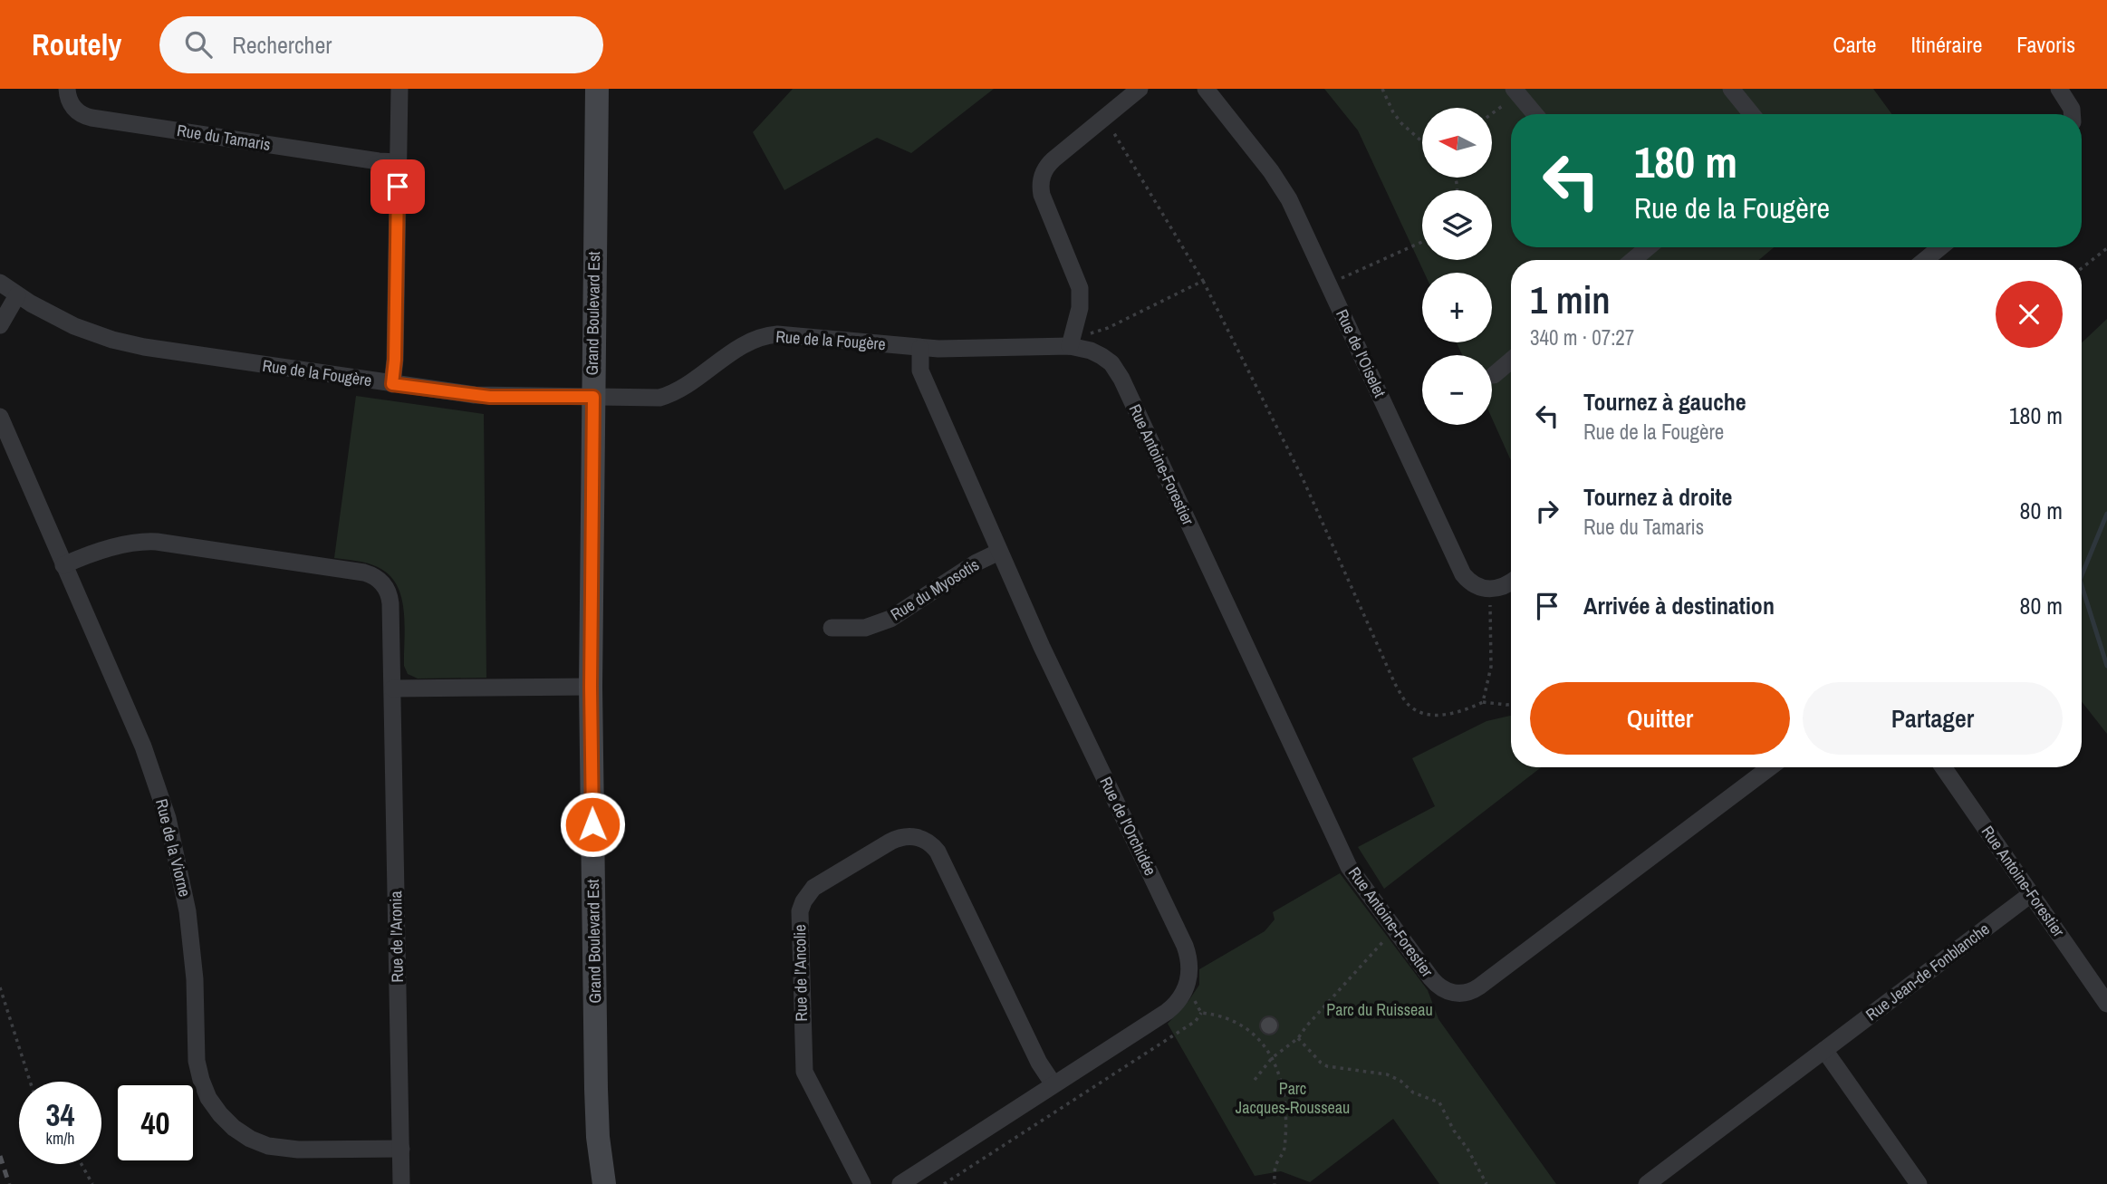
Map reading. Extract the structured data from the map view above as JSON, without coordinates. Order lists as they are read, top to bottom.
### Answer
{
  "streets": {
    "street": [
      "Rue du Tamaris",
      "Grand Boulevard Est",
      "Rue de la Fougère",
      "Rue de l'Oiselet",
      "Rue Antoine-Forestier",
      "Rue du Myosotis",
      "Rue de l'Orchidée",
      "Rue de la Viorne",
      "Rue de l'Aronia",
      "Rue Jean-de Fonblanche",
      "Rue de l'Ancolie"
    ]
  },
  "crossings": [
    ["Grand Boulevard Est", "Rue de la Fougère"],
    ["Rue de la Fougère", "Rue Antoine-Forestier"],
    ["Rue de la Fougère", "Rue de l'Orchidée"],
    ["Rue Antoine-Forestier", "Rue Jean-de Fonblanche"],
    ["Rue du Myosotis", "Rue de l'Orchidée"],
    ["Rue de l'Orchidée", "Rue de l'Ancolie"],
    ["Rue de la Viorne", "Rue de l'Aronia"]
  ],
  "parks": ["Parc du Ruisseau", "Parc Jacques-Rousseau"],
  "north": "left",
  "page": {
    "header": "Routely",
    "search": "Rechercher",
    "nav": ["Carte", "Itinéraire", "Favoris"],
    "map_buttons": ["+", "−"],
    "turn": ["180 m", "Rue de la Fougère"],
    "heading": ["1 min", "340 m · 07:27"],
    "list": [
      {
        "name": "Tournez à gauche",
        "note": "Rue de la Fougère",
        "value": "180 m"
      },
      {
        "name": "Tournez à droite",
        "note": "Rue du Tamaris",
        "value": "80 m"
      },
      {
        "name": "Arrivée à destination",
        "value": "80 m"
      }
    ],
    "buttons": ["Quitter", "Partager"],
    "speed": "34 km/h",
    "limit": "40"
  }
}
